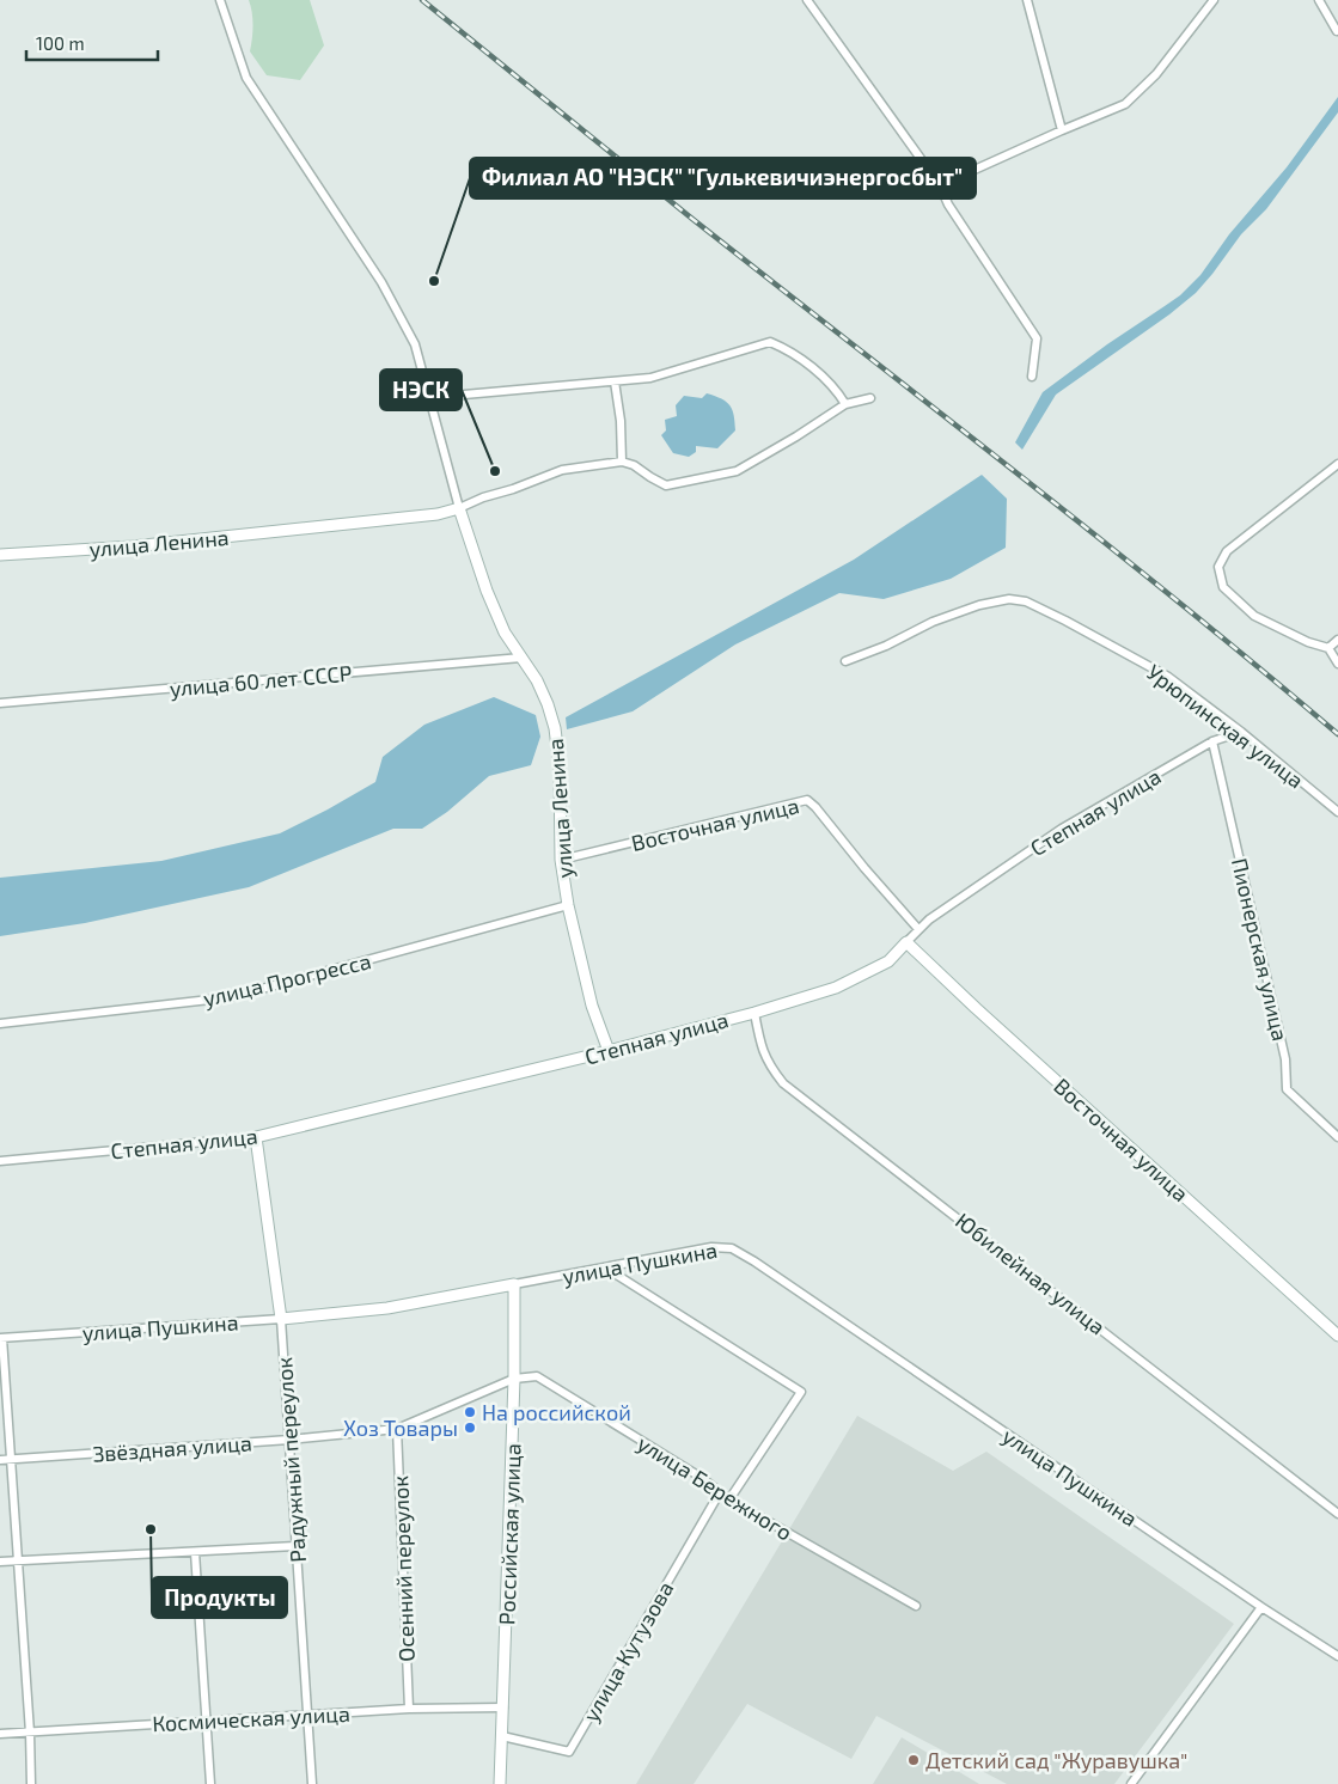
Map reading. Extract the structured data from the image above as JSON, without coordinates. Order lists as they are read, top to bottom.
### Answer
{
  "streets": {
    "street": [
      "улица Ленина",
      "улица 60 лет СССР",
      "Урюпинская улица",
      "Степная улица",
      "Восточная улица",
      "Пионерская улица",
      "улица Прогресса",
      "улица Пушкина",
      "Юбилейная улица",
      "Звёздная улица",
      "Радужный переулок",
      "улица Бережного",
      "Российская улица",
      "Осенний переулок",
      "улица Кутузова",
      "Космическая улица"
    ]
  },
  "crossings": [
    ["улица Ленина", "улица 60 лет СССР"],
    ["улица Ленина", "Степная улица"],
    ["улица Ленина", "Восточная улица"],
    ["улица Ленина", "улица Прогресса"],
    ["Урюпинская улица", "Степная улица"],
    ["Степная улица", "Восточная улица"],
    ["Степная улица", "Пионерская улица"],
    ["Степная улица", "Юбилейная улица"],
    ["Степная улица", "Радужный переулок"],
    ["улица Пушкина", "Радужный переулок"],
    ["улица Пушкина", "Российская улица"],
    ["Звёздная улица", "Радужный переулок"],
    ["Звёздная улица", "улица Бережного"],
    ["Звёздная улица", "Российская улица"],
    ["Звёздная улица", "Осенний переулок"],
    ["Радужный переулок", "Космическая улица"],
    ["улица Бережного", "Российская улица"],
    ["улица Бережного", "улица Кутузова"],
    ["Российская улица", "улица Кутузова"],
    ["Российская улица", "Космическая улица"],
    ["Осенний переулок", "Космическая улица"]
  ],
  "places": [
    "Филиал АО \"НЭСК\" \"Гулькевичиэнергосбыт\"",
    "НЭСК",
    "На российской",
    "Хоз Товары",
    "Продукты",
    "Детский сад \"Журавушка\""
  ],
  "scale_bar": "100 m"
}
